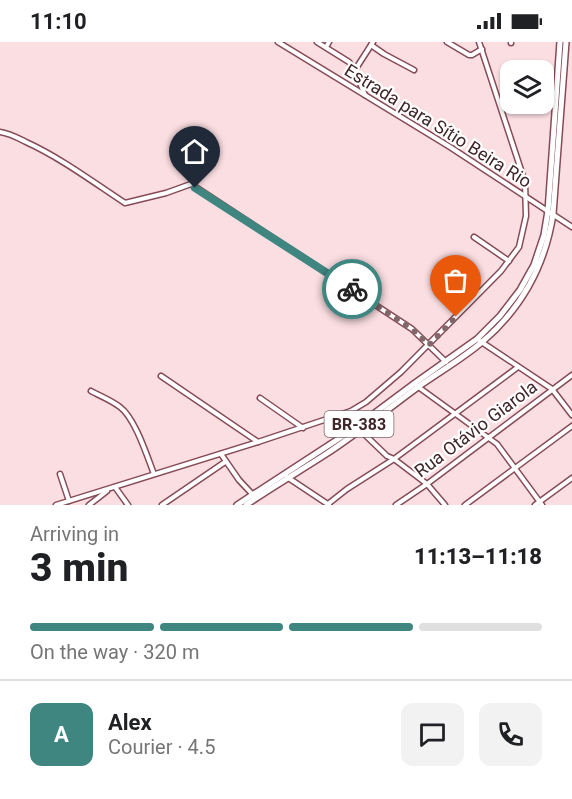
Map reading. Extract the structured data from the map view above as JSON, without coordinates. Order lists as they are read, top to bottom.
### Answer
{
  "streets": {
    "main road": ["BR-383"],
    "street": ["Estrada para Sítio Beira Rio", "Rua Otávio Giarola"]
  },
  "crossings": [
    ["Estrada para Sítio Beira Rio", "BR-383"]
  ],
  "page": {
    "status": "11:10",
    "heading": ["3 min", "Arriving in", "11:13–11:18"],
    "panel": ["Alex", "Courier · 4.5"],
    "bar": "On the way · 320 m",
    "round": "A"
  }
}
